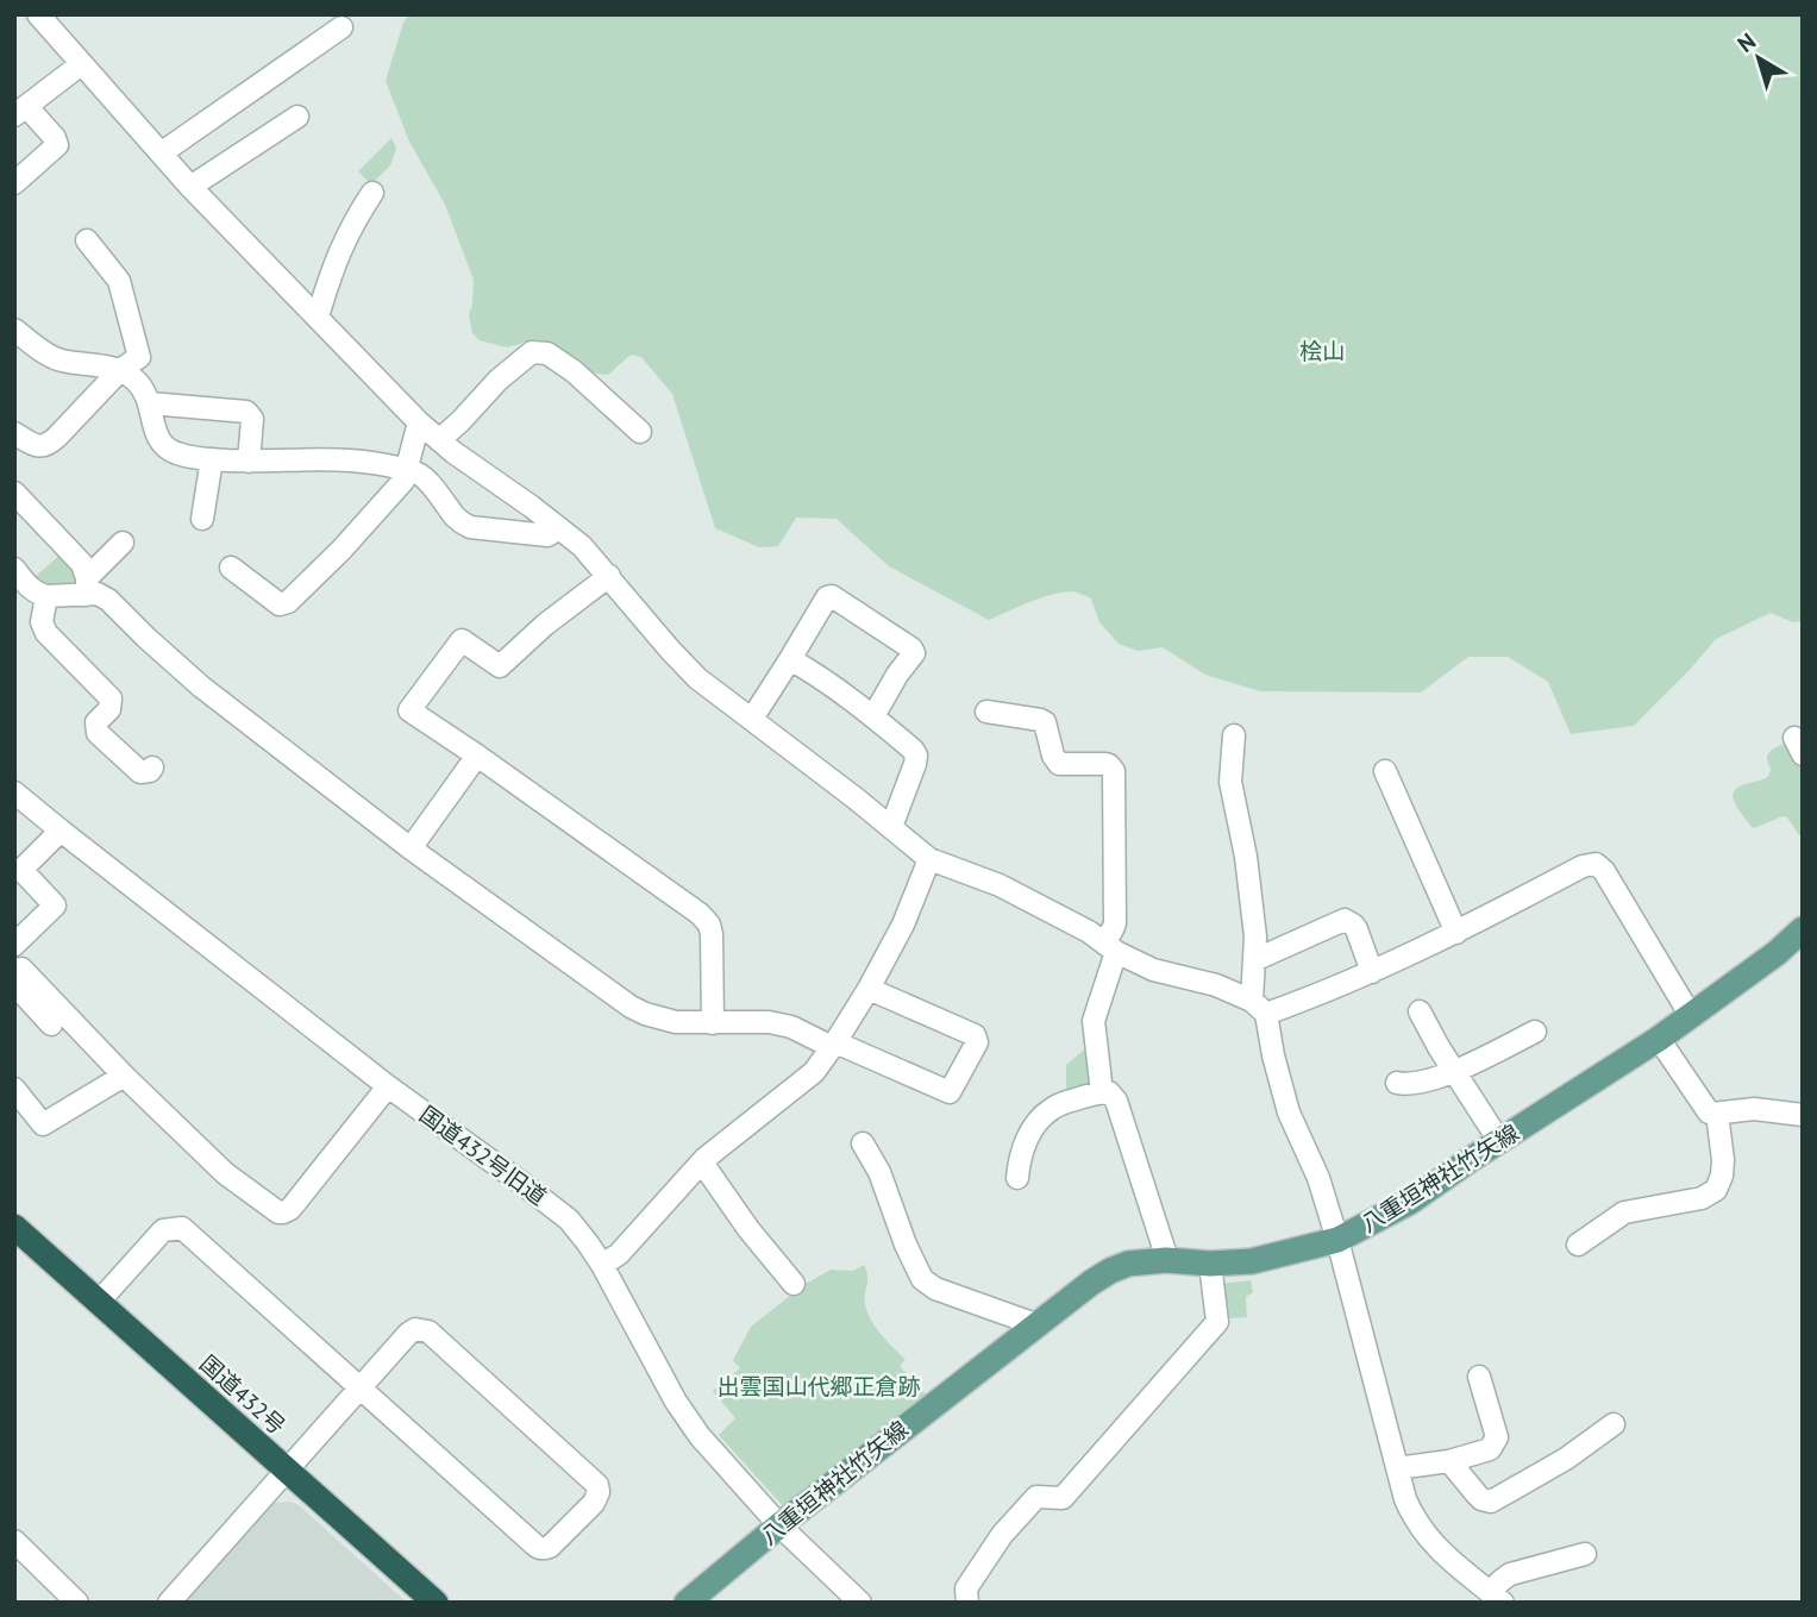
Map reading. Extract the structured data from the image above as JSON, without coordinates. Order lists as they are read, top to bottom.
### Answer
{
  "streets": {
    "highway": ["国道432号"],
    "main road": ["八重垣神社竹矢線"],
    "street": ["国道432号旧道"]
  },
  "crossings": [
    ["国道432号旧道", "八重垣神社竹矢線"]
  ],
  "parks": ["桧山", "出雲国山代郷正倉跡"],
  "north": "top left"
}
